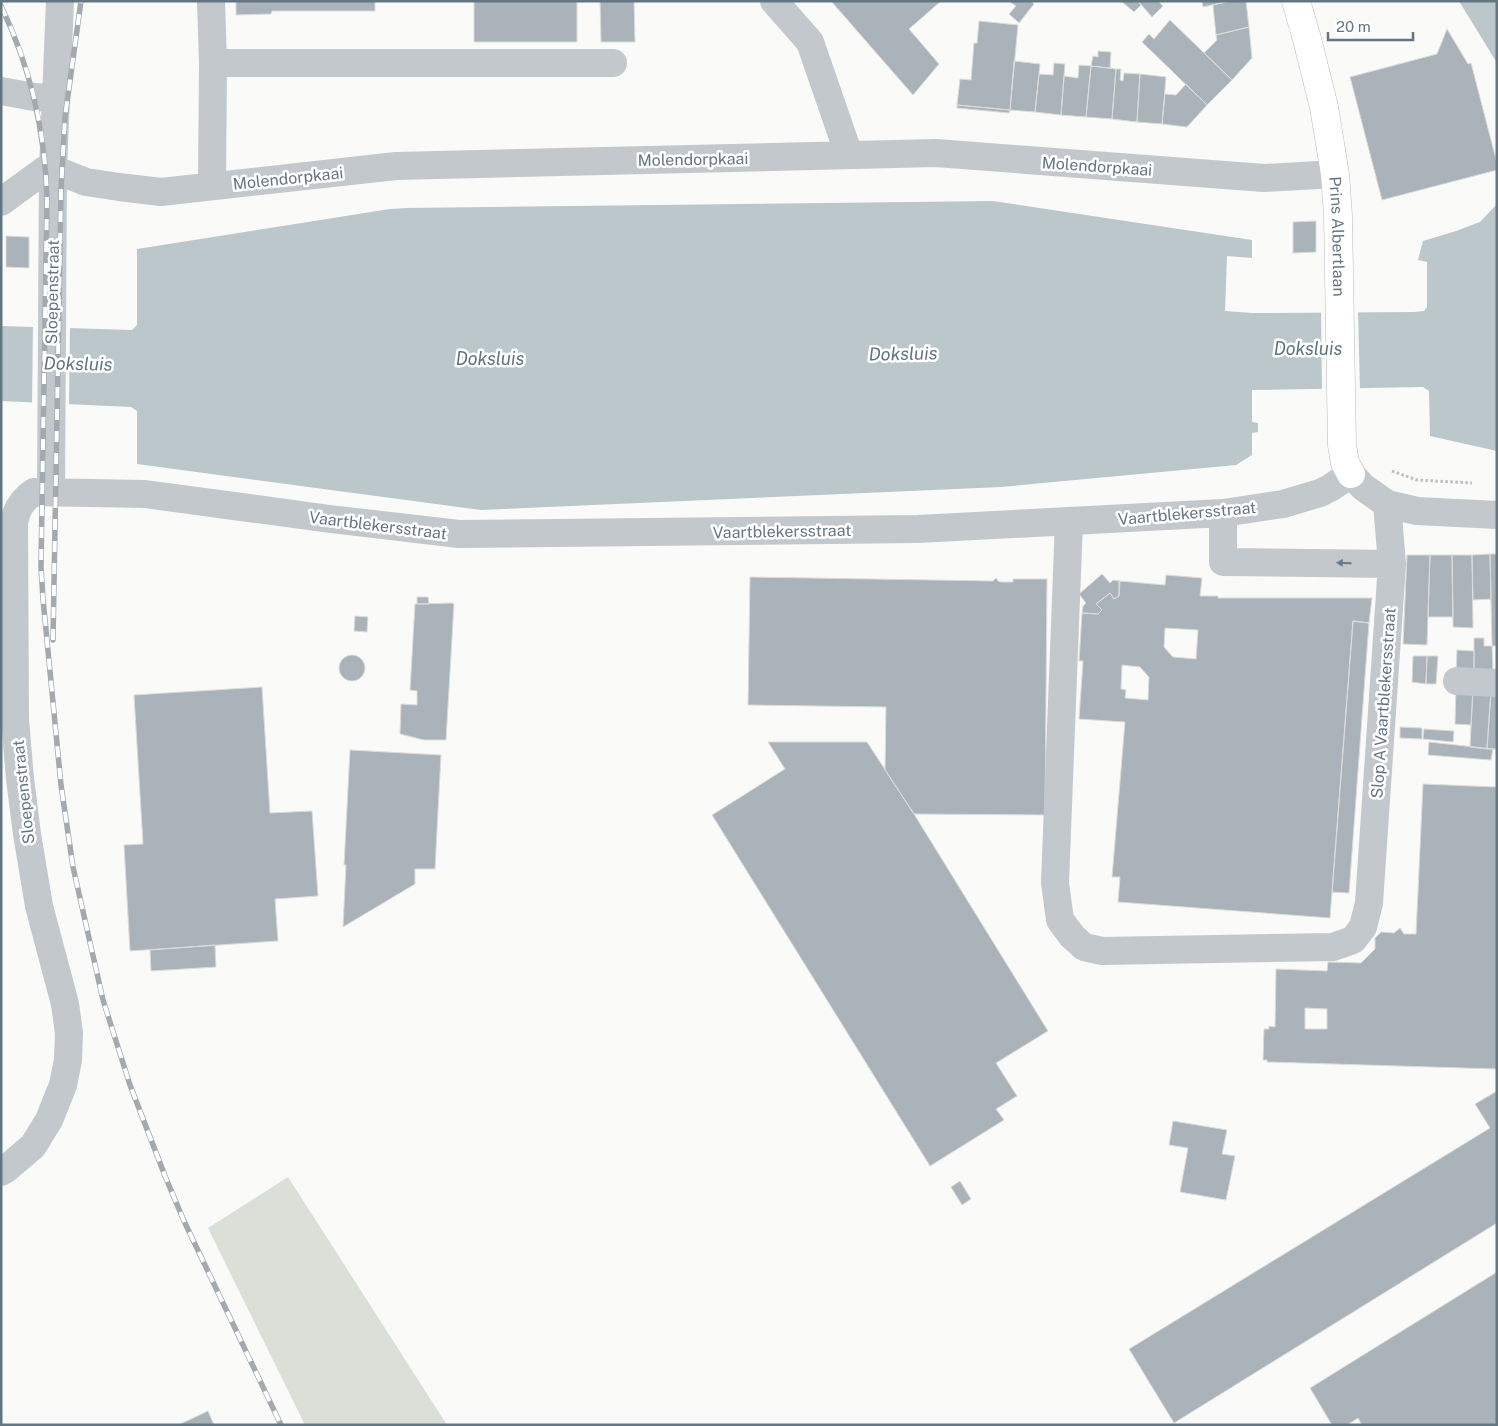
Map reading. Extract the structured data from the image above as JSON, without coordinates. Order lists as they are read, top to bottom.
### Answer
{
  "streets": {
    "main road": ["Prins Albertlaan"],
    "street": [
      "Molendorpkaai",
      "Sloepenstraat",
      "Vaartblekersstraat",
      "Slop A Vaartblekersstraat"
    ]
  },
  "crossings": [
    ["Molendorpkaai", "Prins Albertlaan"],
    ["Molendorpkaai", "Sloepenstraat"],
    ["Prins Albertlaan", "Vaartblekersstraat"],
    ["Sloepenstraat", "Vaartblekersstraat"],
    ["Vaartblekersstraat", "Slop A Vaartblekersstraat"]
  ],
  "water": ["Doksluis"],
  "scale_bar": "20 m"
}
